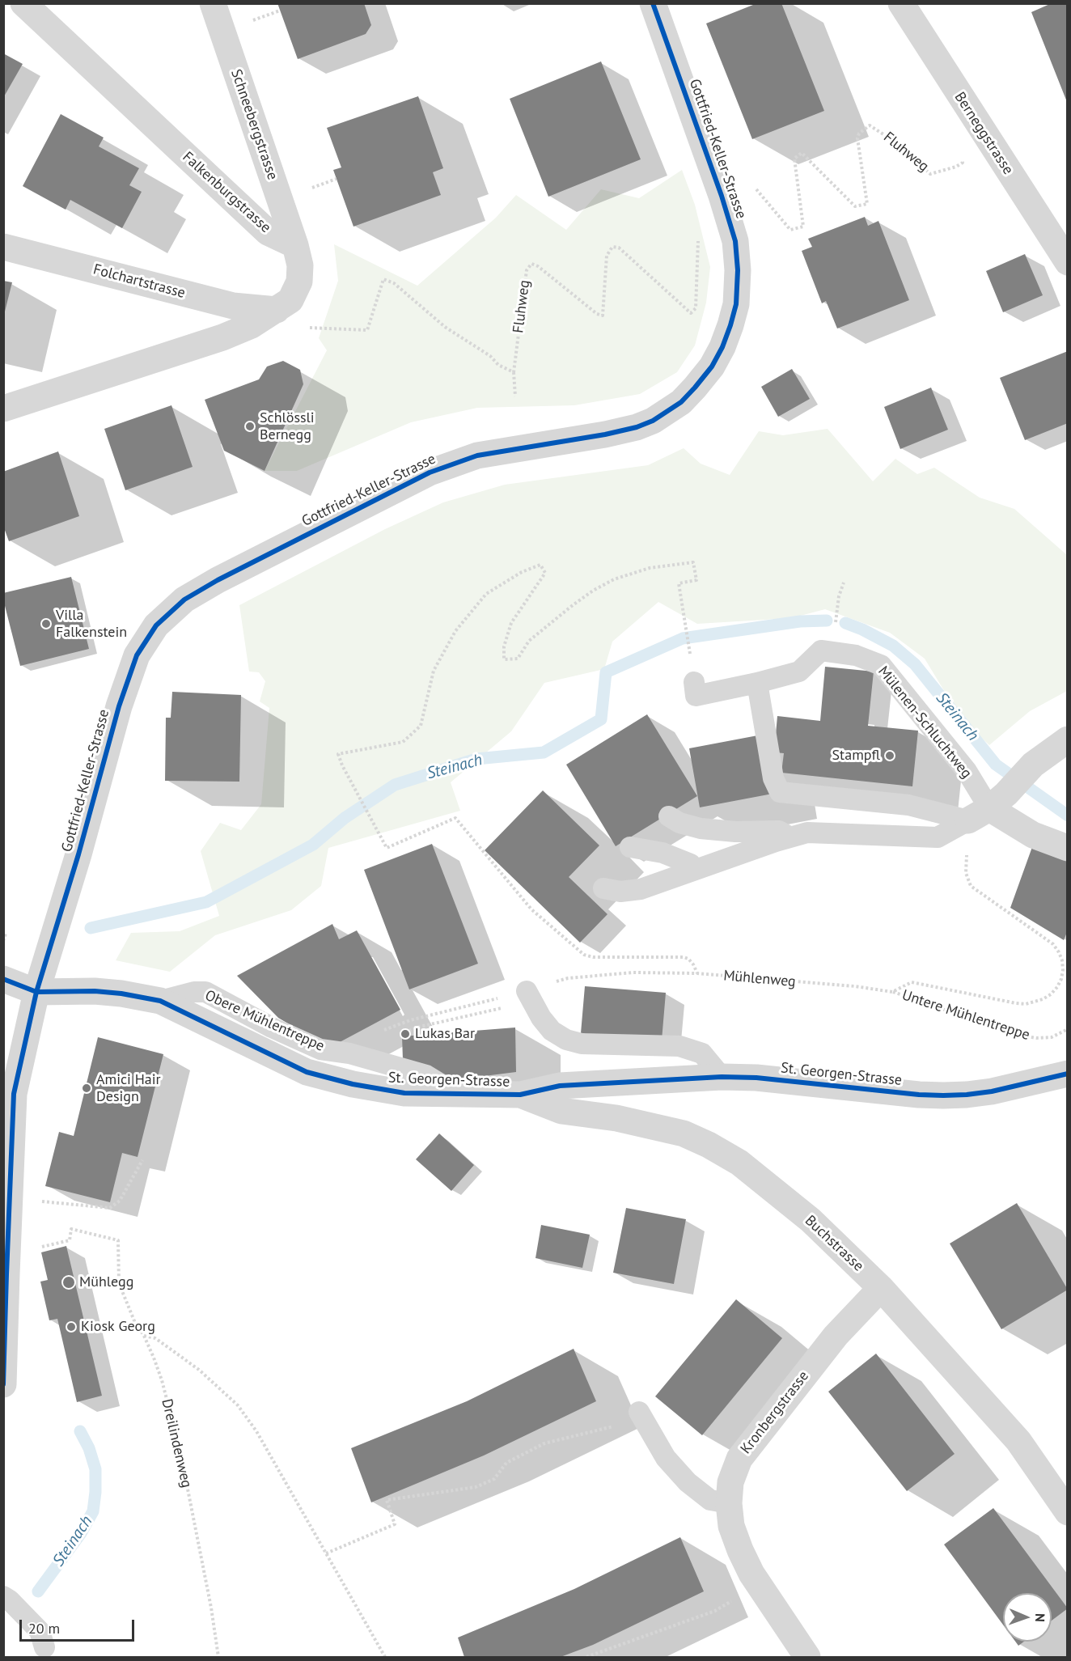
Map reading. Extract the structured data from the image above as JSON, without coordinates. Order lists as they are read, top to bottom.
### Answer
{
  "streets": {
    "street": [
      "Schneebergstrasse",
      "Berneggstrasse",
      "Gottfried-Keller-Strasse",
      "Falkenburgstrasse",
      "Folchartstrasse",
      "St. Georgen-Strasse",
      "Buchstrasse",
      "Kronbergstrasse"
    ],
    "lane": ["Mülenen-Schluchtweg", "Obere Mühlentreppe"],
    "path": [
      "Fluhweg",
      "Mühlenweg",
      "Untere Mühlentreppe",
      "Dreilindenweg"
    ]
  },
  "crossings": [
    ["Schneebergstrasse", "Falkenburgstrasse"],
    ["Gottfried-Keller-Strasse", "St. Georgen-Strasse"],
    ["Mühlenweg", "Untere Mühlentreppe"],
    ["Obere Mühlentreppe", "St. Georgen-Strasse"],
    ["St. Georgen-Strasse", "Buchstrasse"],
    ["Buchstrasse", "Kronbergstrasse"]
  ],
  "water": ["Steinach"],
  "places": [
    "Schlössli Bernegg",
    "Villa Falkenstein",
    "Stampfl",
    "Lukas Bar",
    "Amici Hair Design",
    "Mühlegg",
    "Kiosk Georg"
  ],
  "scale_bar": "20 m",
  "north": "right"
}
